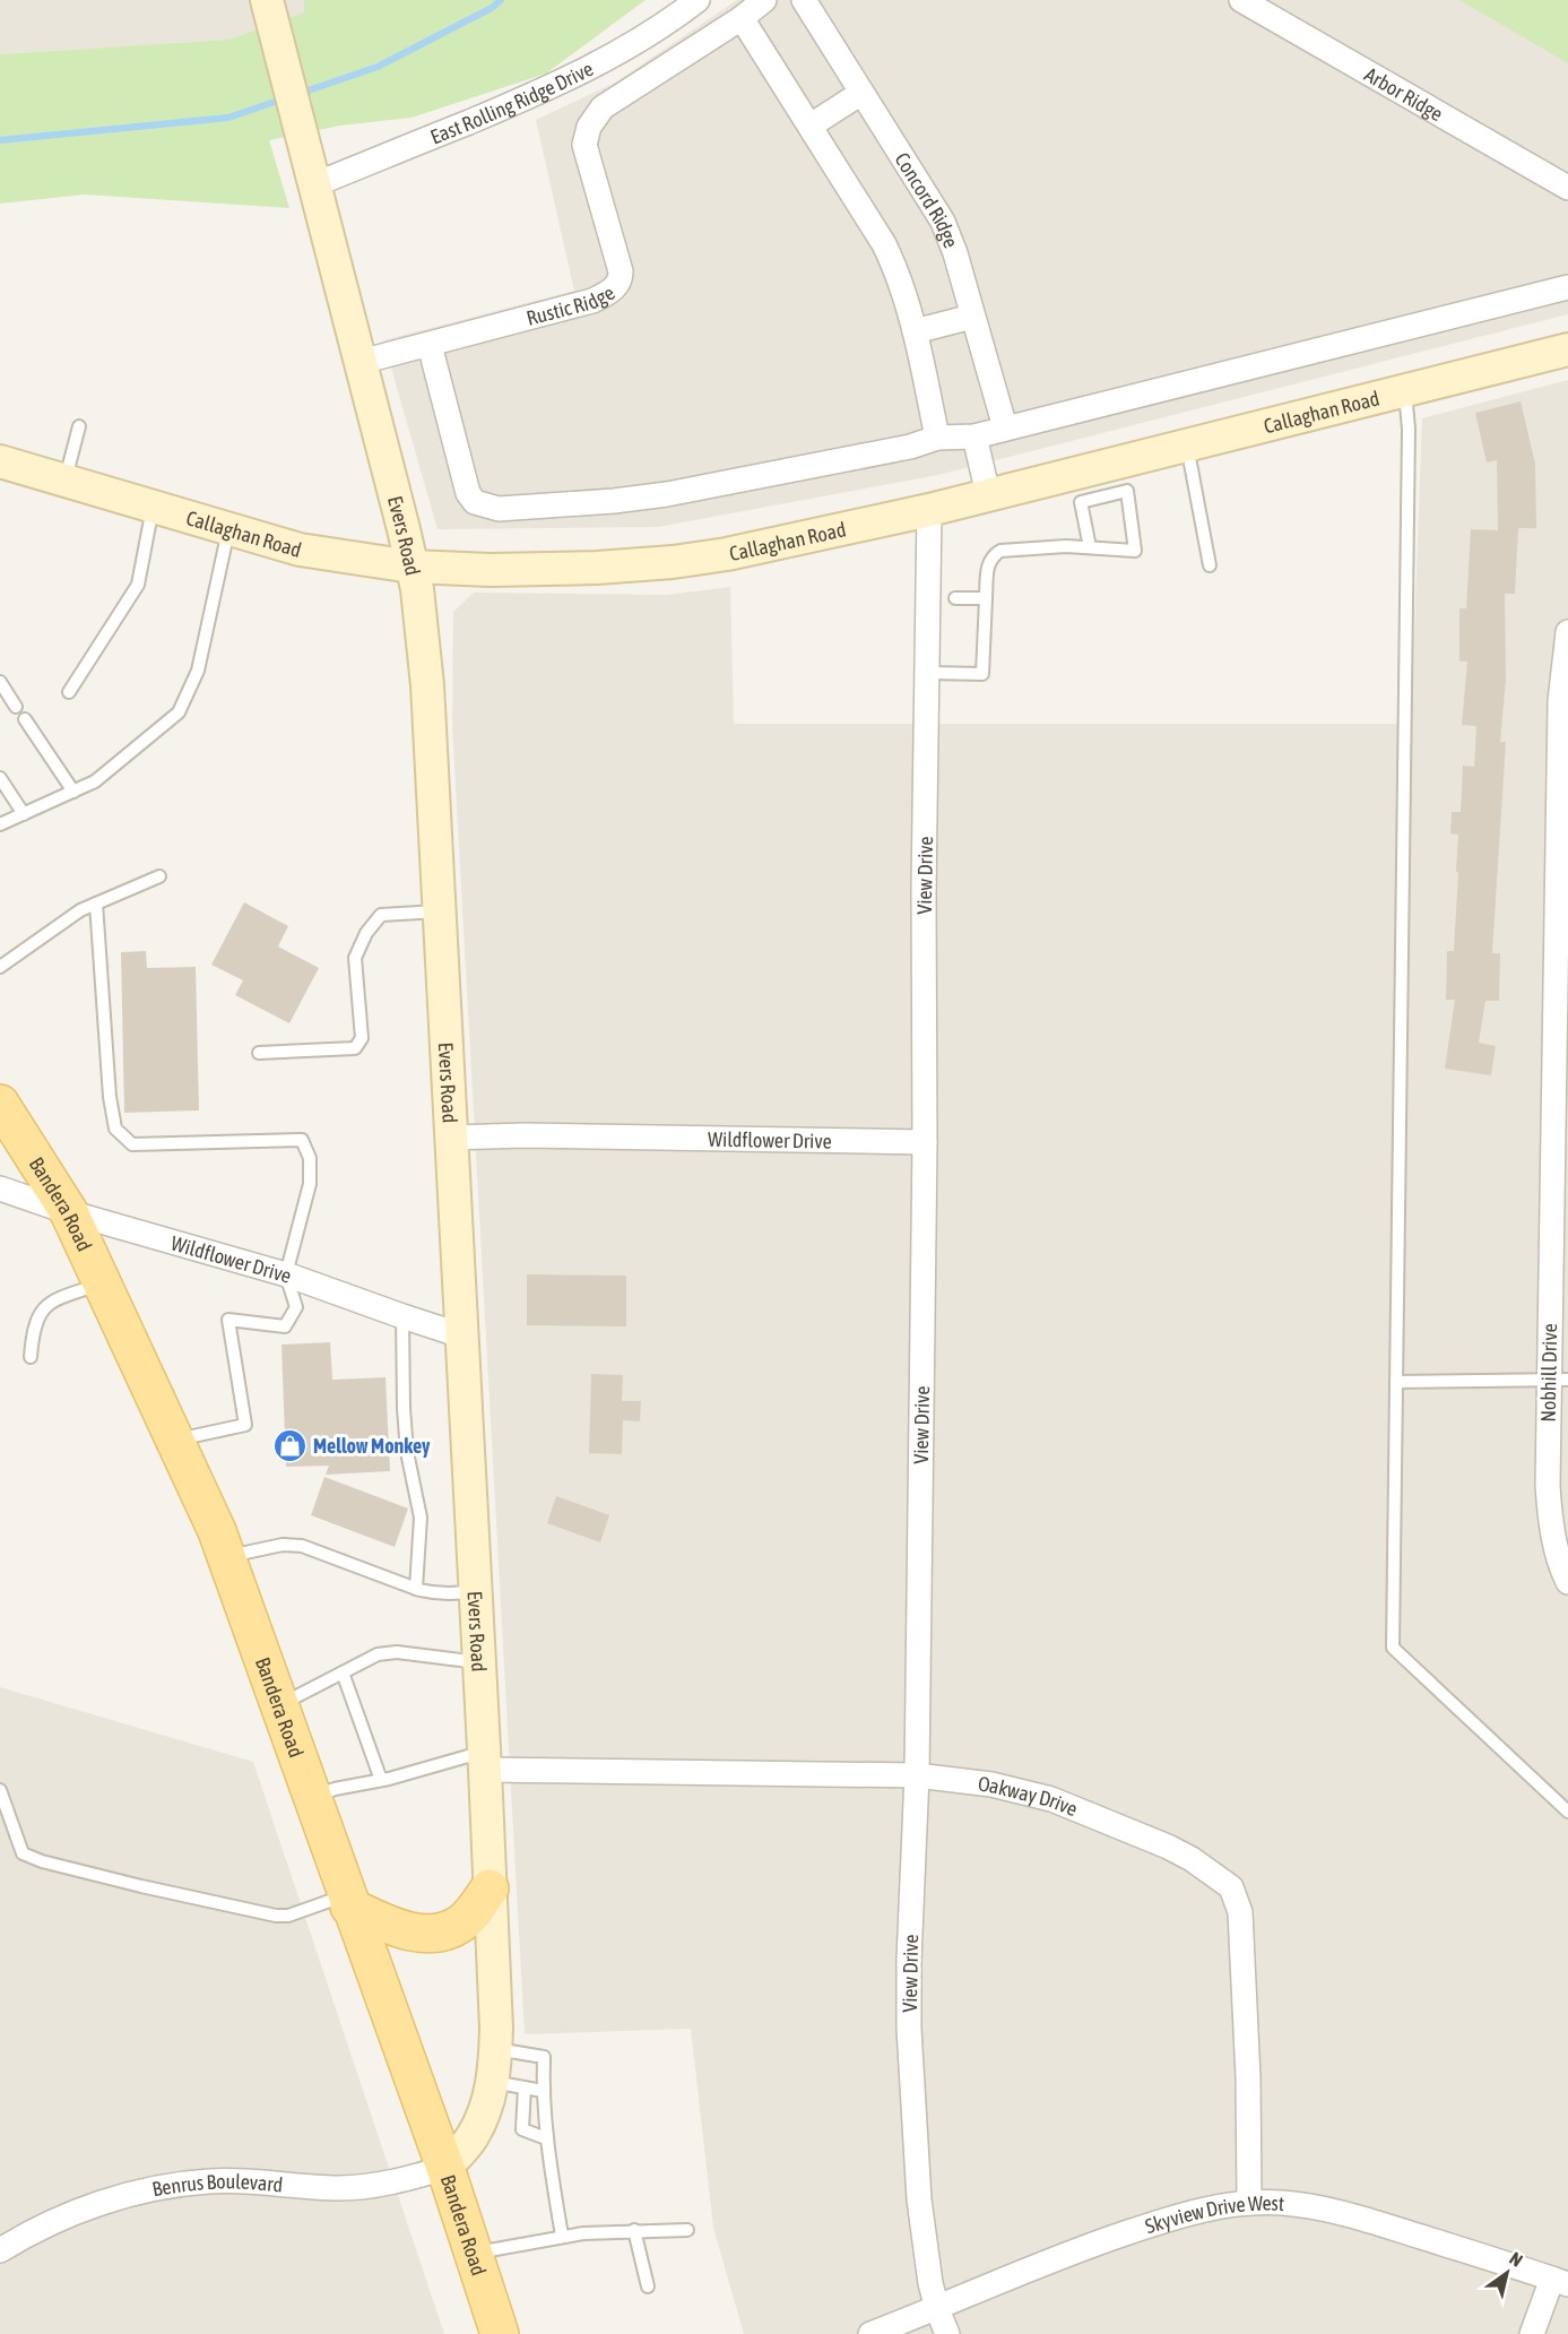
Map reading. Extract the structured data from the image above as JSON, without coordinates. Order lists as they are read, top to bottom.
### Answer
{
  "streets": {
    "main road": ["Callaghan Road", "Evers Road", "Bandera Road"],
    "street": [
      "Arbor Ridge",
      "East Rolling Ridge Drive",
      "Concord Ridge",
      "Rustic Ridge",
      "View Drive",
      "Wildflower Drive",
      "Nobhill Drive",
      "Oakway Drive",
      "Benrus Boulevard",
      "Skyview Drive West"
    ]
  },
  "crossings": [
    ["East Rolling Ridge Drive", "Rustic Ridge"],
    ["East Rolling Ridge Drive", "Evers Road"],
    ["Rustic Ridge", "Evers Road"],
    ["Callaghan Road", "Evers Road"],
    ["Callaghan Road", "View Drive"],
    ["Evers Road", "Wildflower Drive"],
    ["Evers Road", "Bandera Road"],
    ["Evers Road", "Oakway Drive"],
    ["Evers Road", "Benrus Boulevard"],
    ["View Drive", "Wildflower Drive"],
    ["View Drive", "Oakway Drive"],
    ["View Drive", "Skyview Drive West"],
    ["Wildflower Drive", "Bandera Road"],
    ["Bandera Road", "Benrus Boulevard"],
    ["Oakway Drive", "Skyview Drive West"]
  ],
  "places": {
    "shop": ["Mellow Monkey"]
  },
  "north": "top right"
}
